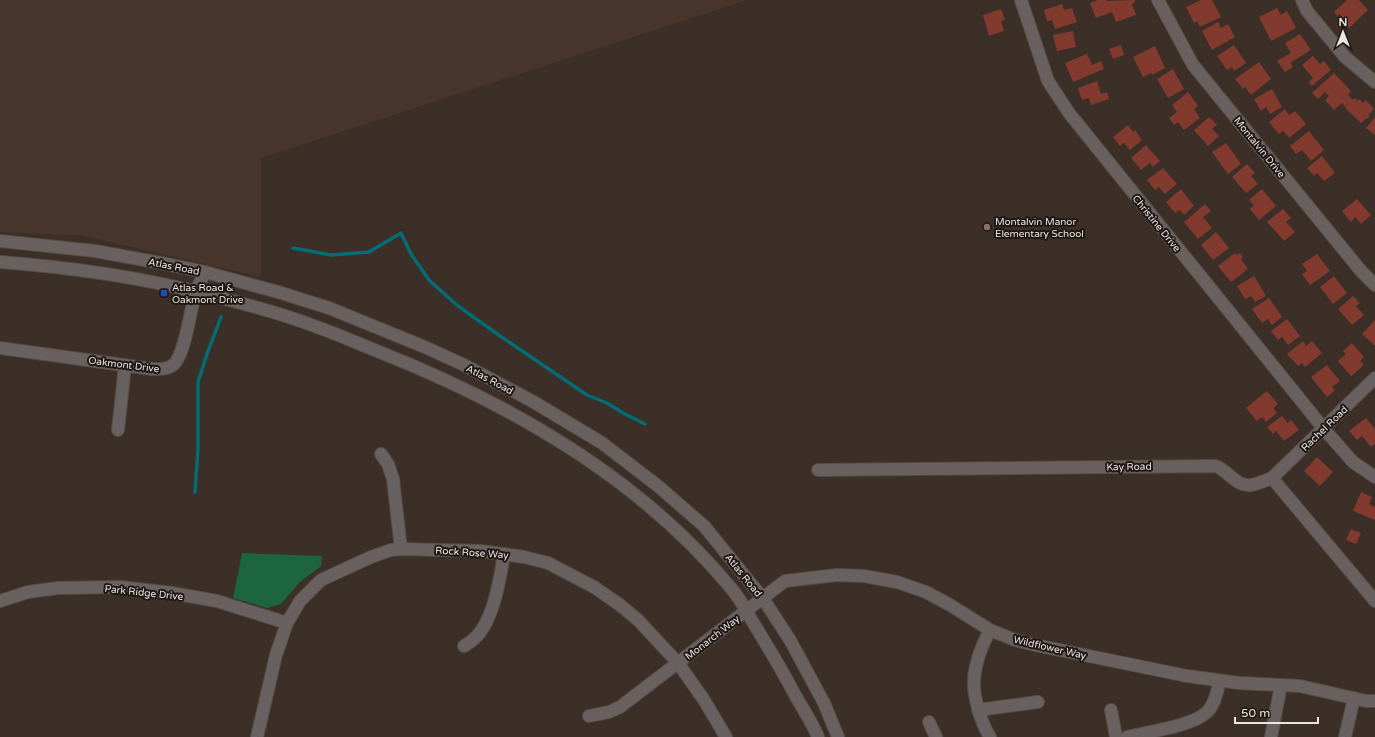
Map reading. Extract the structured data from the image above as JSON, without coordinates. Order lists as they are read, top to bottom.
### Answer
{
  "streets": {
    "street": [
      "Montalvin Drive",
      "Christine Drive",
      "Atlas Road",
      "Oakmont Drive",
      "Rachel Road",
      "Kay Road",
      "Rock Rose Way",
      "Park Ridge Drive",
      "Monarch Way",
      "Wildflower Way"
    ]
  },
  "crossings": [
    ["Christine Drive", "Rachel Road"],
    ["Atlas Road", "Oakmont Drive"],
    ["Atlas Road", "Monarch Way"],
    ["Atlas Road", "Wildflower Way"],
    ["Rachel Road", "Kay Road"],
    ["Rock Rose Way", "Park Ridge Drive"],
    ["Rock Rose Way", "Monarch Way"],
    ["Monarch Way", "Wildflower Way"]
  ],
  "places": {
    "other": ["Montalvin Manor Elementary School"],
    "transit": ["Atlas Road & Oakmont Drive"]
  },
  "scale_bar": "50 m",
  "north": "top"
}
